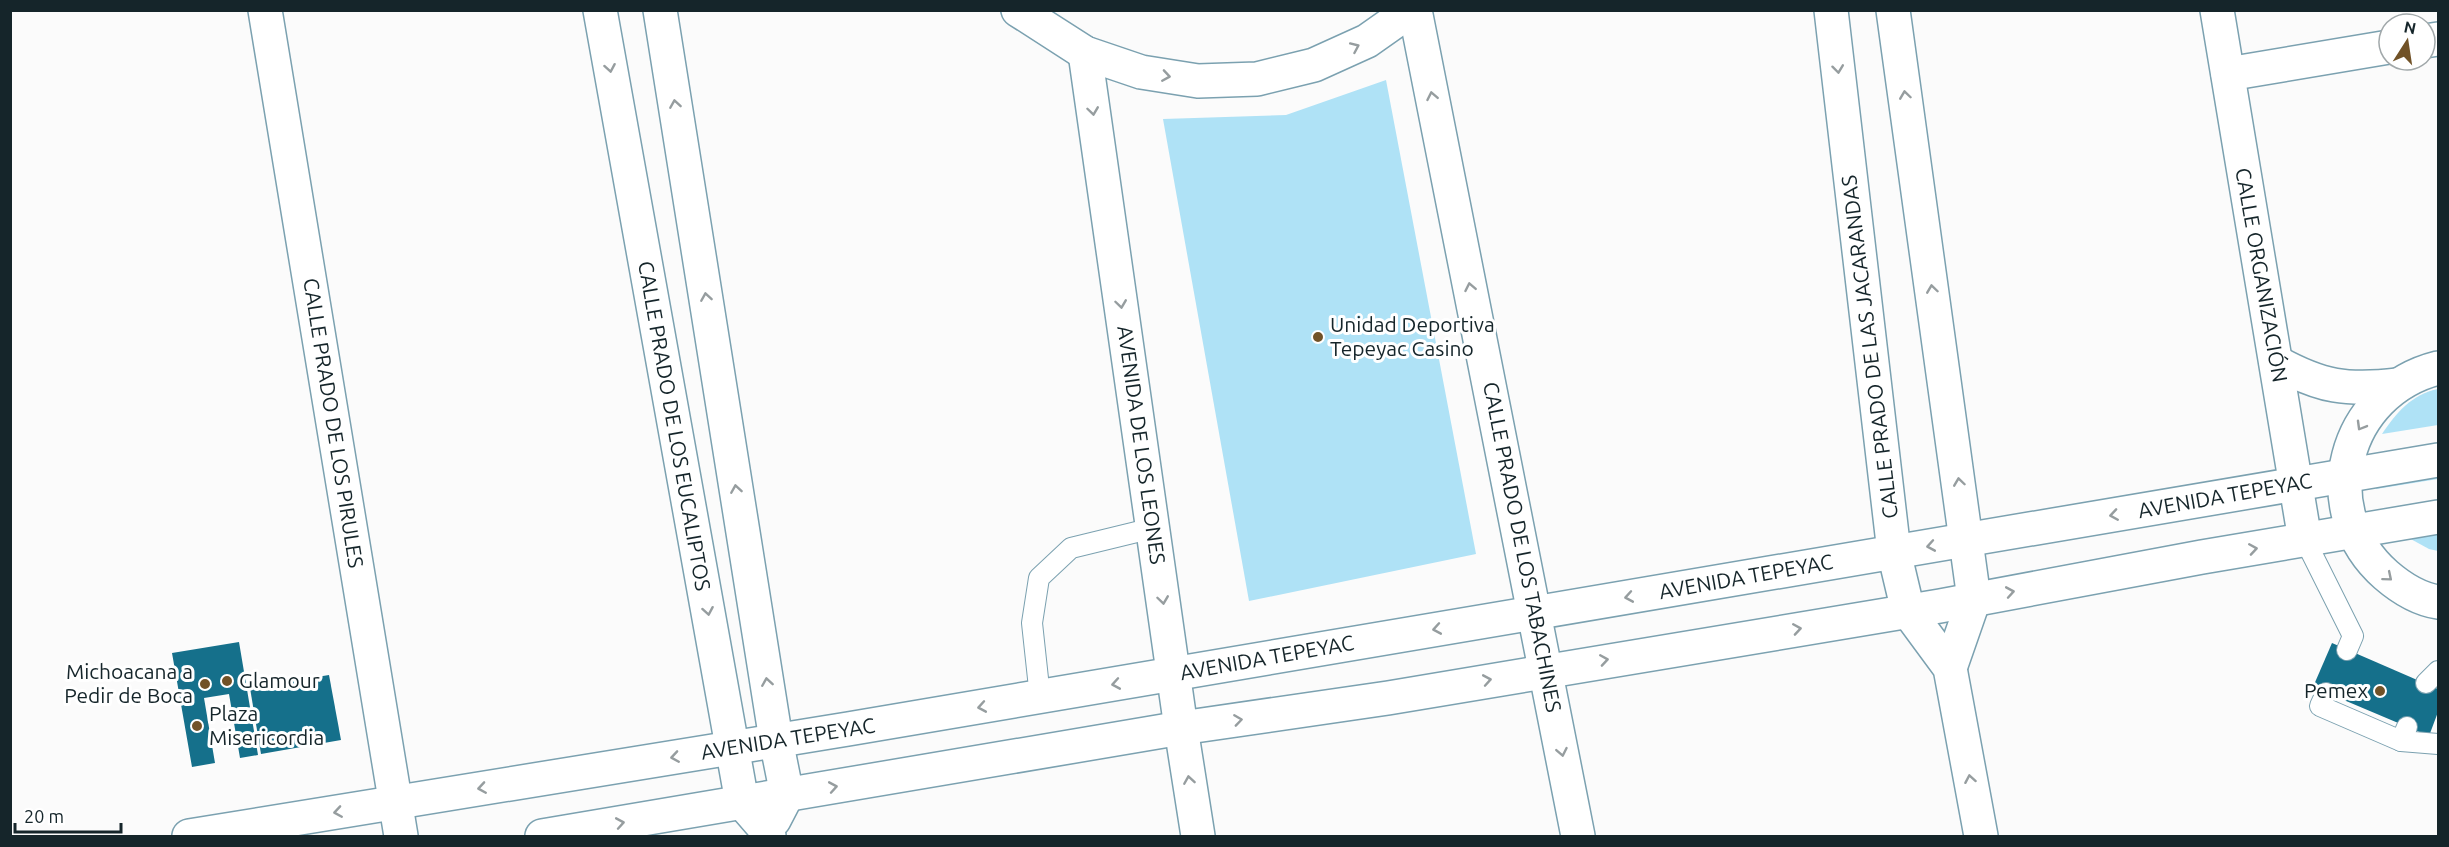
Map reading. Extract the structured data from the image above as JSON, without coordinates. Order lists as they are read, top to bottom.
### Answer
{
  "streets": {
    "street": [
      "CALLE ORGANIZACIÓN",
      "CALLE PRADO DE LAS JACARANDAS",
      "CALLE PRADO DE LOS PIRULES",
      "CALLE PRADO DE LOS EUCALIPTOS",
      "AVENIDA DE LOS LEONES",
      "AVENIDA TEPEYAC",
      "CALLE PRADO DE LOS TABACHINES"
    ]
  },
  "crossings": [
    ["CALLE ORGANIZACIÓN", "AVENIDA TEPEYAC"],
    ["CALLE PRADO DE LAS JACARANDAS", "AVENIDA TEPEYAC"],
    ["CALLE PRADO DE LOS PIRULES", "AVENIDA TEPEYAC"],
    ["CALLE PRADO DE LOS EUCALIPTOS", "AVENIDA TEPEYAC"],
    ["AVENIDA DE LOS LEONES", "AVENIDA TEPEYAC"],
    ["AVENIDA TEPEYAC", "CALLE PRADO DE LOS TABACHINES"]
  ],
  "places": [
    "Unidad Deportiva Tepeyac Casino",
    "Glamour",
    "Michoacana a Pedir de Boca",
    "Pemex",
    "Plaza Misericordia"
  ],
  "scale_bar": "20 m",
  "north": "top"
}
